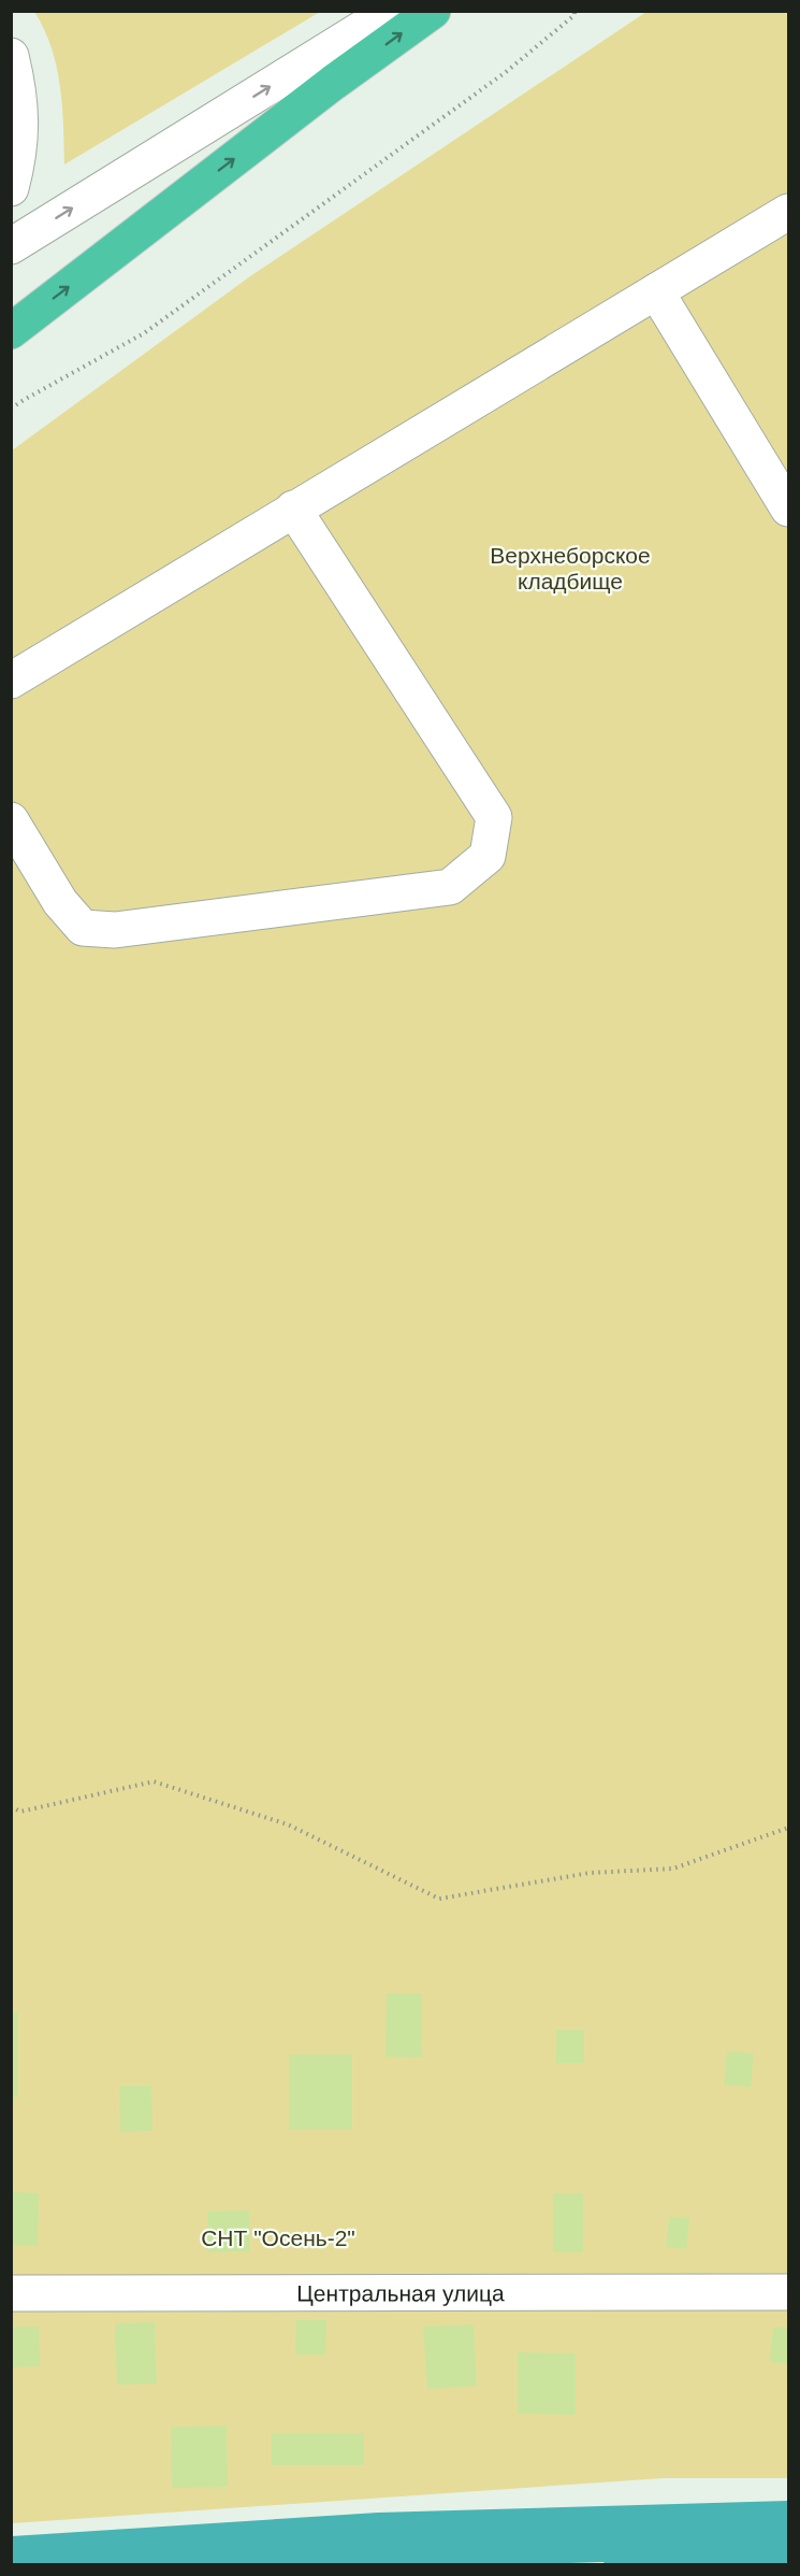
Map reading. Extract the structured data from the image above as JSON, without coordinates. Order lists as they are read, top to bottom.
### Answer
{
  "streets": {
    "street": ["Центральная улица"]
  },
  "parks": ["Верхнеборское кладбище", "СНТ \"Осень-2\""]
}
